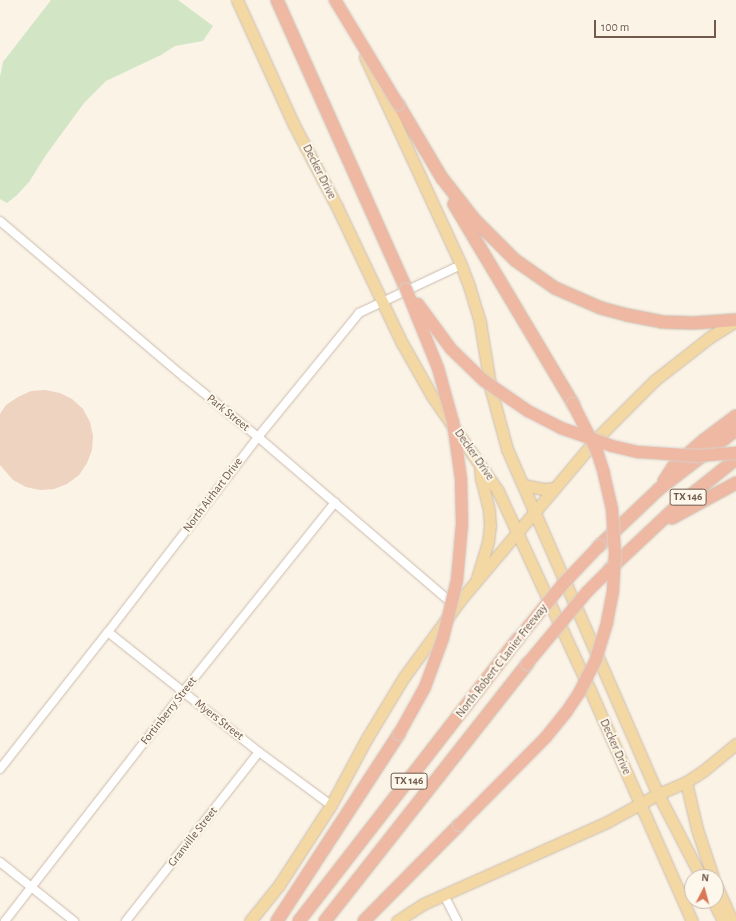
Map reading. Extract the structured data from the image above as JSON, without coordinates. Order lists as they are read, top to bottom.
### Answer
{
  "streets": {
    "highway": ["TX 146", "North Robert C Lanier Freeway"],
    "main road": ["Decker Drive"],
    "street": [
      "Park Street",
      "North Airhart Drive",
      "Fortinberry Street",
      "Myers Street",
      "Granville Street"
    ]
  },
  "crossings": [
    ["Decker Drive", "North Airhart Drive"],
    ["Park Street", "North Airhart Drive"],
    ["Park Street", "Fortinberry Street"],
    ["North Airhart Drive", "Myers Street"],
    ["Fortinberry Street", "Myers Street"],
    ["Myers Street", "Granville Street"]
  ],
  "scale_bar": "100 m",
  "north": "top"
}
